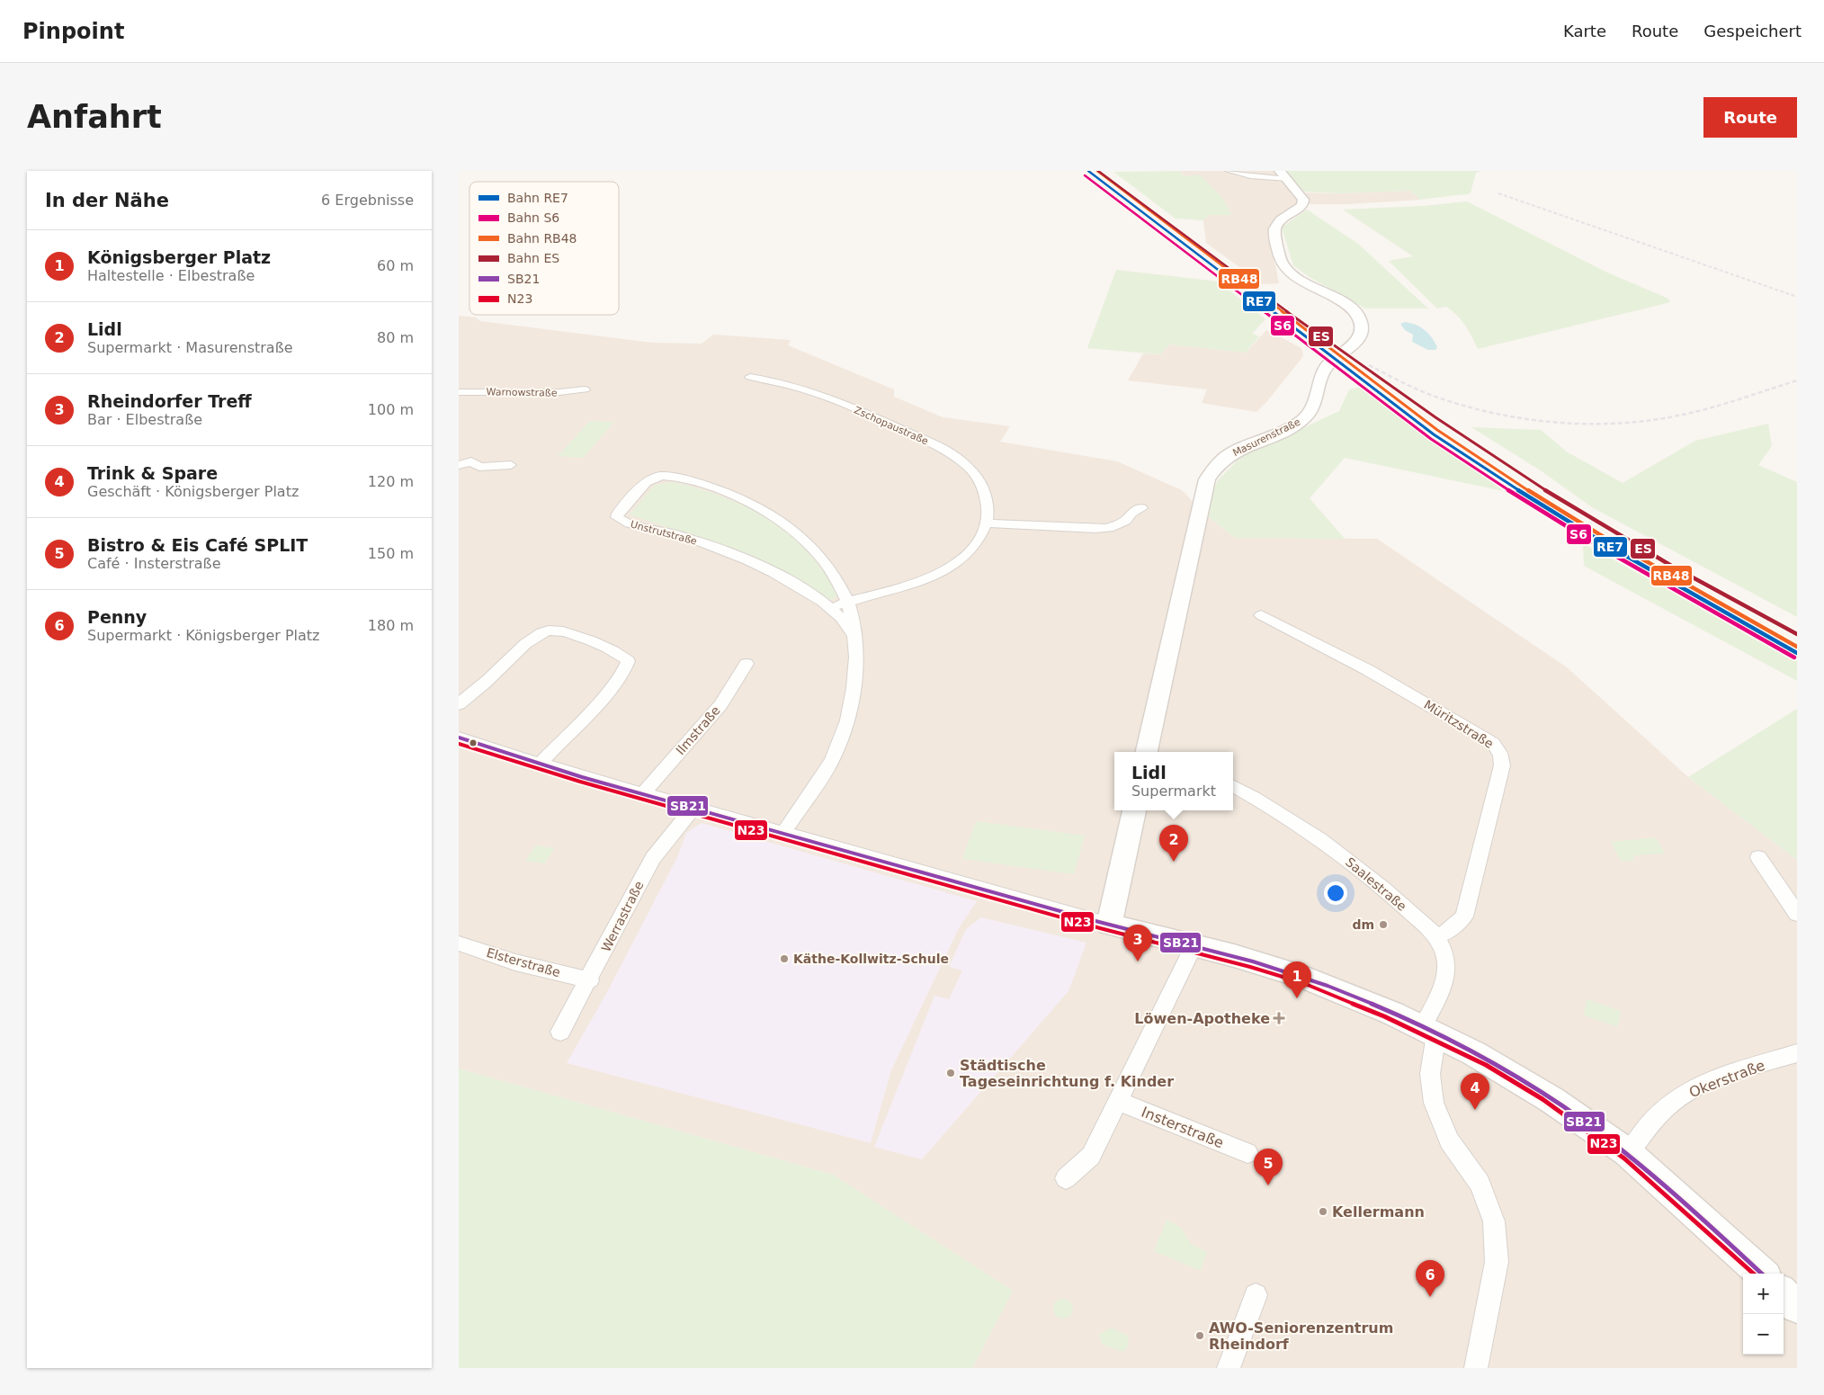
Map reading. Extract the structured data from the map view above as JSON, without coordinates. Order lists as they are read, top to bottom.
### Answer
{
  "streets": {
    "main road": ["Masurenstraße"],
    "street": [
      "Warnowstraße",
      "Zschopaustraße",
      "Unstrutstraße",
      "Müritzstraße",
      "Ilmstraße",
      "Saalestraße",
      "Werrastraße",
      "Elsterstraße",
      "Okerstraße",
      "Insterstraße"
    ]
  },
  "crossings": [
    ["Müritzstraße", "Saalestraße"],
    ["Werrastraße", "Elsterstraße"]
  ],
  "places": {
    "other": [
      "dm",
      "Käthe-Kollwitz-Schule",
      "Städtische Tageseinrichtung f. Kinder",
      "Kellermann",
      "AWO-Seniorenzentrum Rheindorf"
    ],
    "health": ["Löwen-Apotheke"]
  },
  "lines": [
    "rail line RE7",
    "rail line RB48",
    "rail line ES",
    "rail line S6",
    "transit line SB21",
    "transit line N23"
  ],
  "legend": [
    "Bahn RE7",
    "Bahn S6",
    "Bahn RB48",
    "Bahn ES",
    "SB21",
    "N23"
  ],
  "page": {
    "header": "Pinpoint",
    "nav": ["Karte", "Route", "Gespeichert"],
    "buttons": "Route",
    "title": "Anfahrt",
    "heading": ["In der Nähe", "6 Ergebnisse"],
    "list": [
      {
        "mark": "1",
        "name": "Königsberger Platz",
        "note": "Haltestelle · Elbestraße",
        "value": "60 m"
      },
      {
        "mark": "2",
        "name": "Lidl",
        "note": "Supermarkt · Masurenstraße",
        "value": "80 m"
      },
      {
        "mark": "3",
        "name": "Rheindorfer Treff",
        "note": "Bar · Elbestraße",
        "value": "100 m"
      },
      {
        "mark": "4",
        "name": "Trink & Spare",
        "note": "Geschäft · Königsberger Platz",
        "value": "120 m"
      },
      {
        "mark": "5",
        "name": "Bistro & Eis Café SPLIT",
        "note": "Café · Insterstraße",
        "value": "150 m"
      },
      {
        "mark": "6",
        "name": "Penny",
        "note": "Supermarkt · Königsberger Platz",
        "value": "180 m"
      }
    ],
    "popup": ["Lidl", "Supermarkt"],
    "pins": [
      "2",
      "3",
      "1",
      "4",
      "5",
      "6"
    ],
    "map_buttons": ["+", "−"]
  }
}
